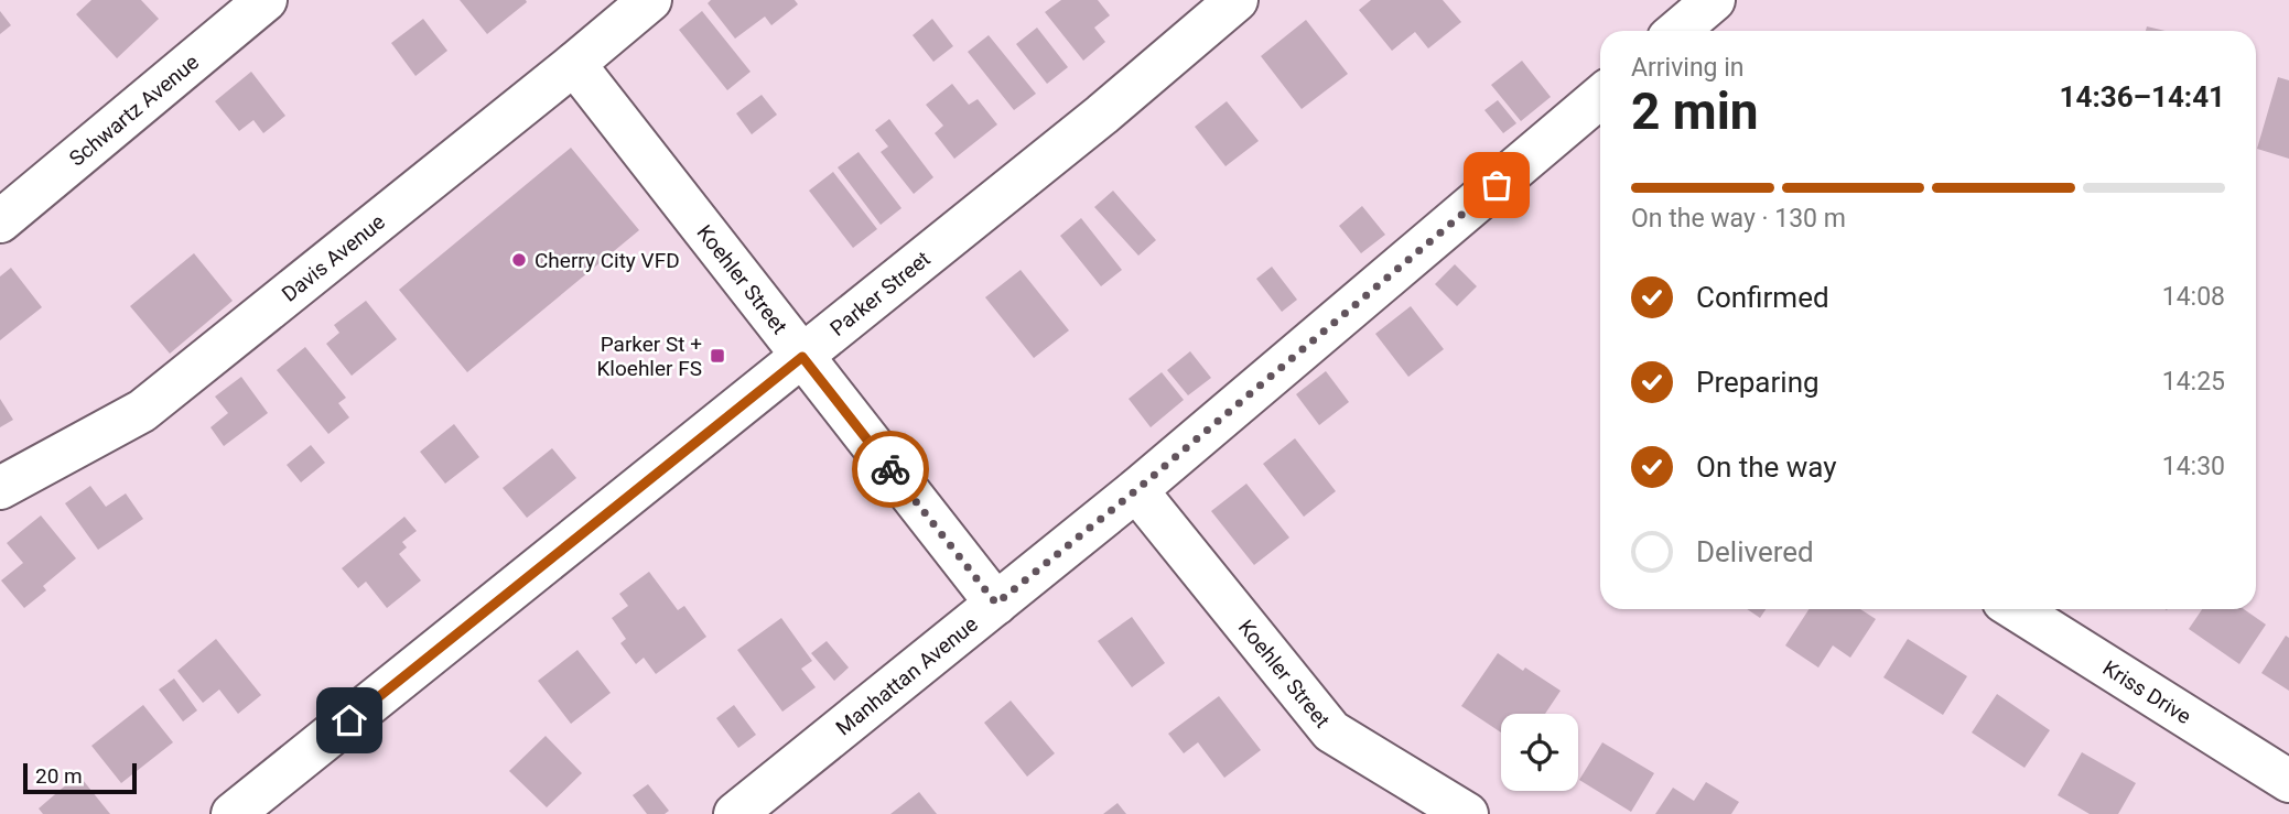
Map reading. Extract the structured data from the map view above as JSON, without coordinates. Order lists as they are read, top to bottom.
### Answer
{
  "streets": {
    "street": [
      "Schwartz Avenue",
      "Davis Avenue",
      "Koehler Street",
      "Parker Street",
      "Manhattan Avenue",
      "Kriss Drive"
    ]
  },
  "crossings": [
    ["Davis Avenue", "Koehler Street"],
    ["Koehler Street", "Parker Street"],
    ["Koehler Street", "Manhattan Avenue"]
  ],
  "places": {
    "other": ["Cherry City VFD"],
    "transit": ["Parker St + Kloehler FS"]
  },
  "scale_bar": "20 m",
  "page": {
    "heading": ["2 min", "Arriving in", "14:36–14:41"],
    "bar": "On the way · 130 m",
    "list": [
      ["Confirmed", "14:08"],
      ["Preparing", "14:25"],
      ["On the way", "14:30"],
      "Delivered"
    ],
    "scale": "20 m"
  }
}
